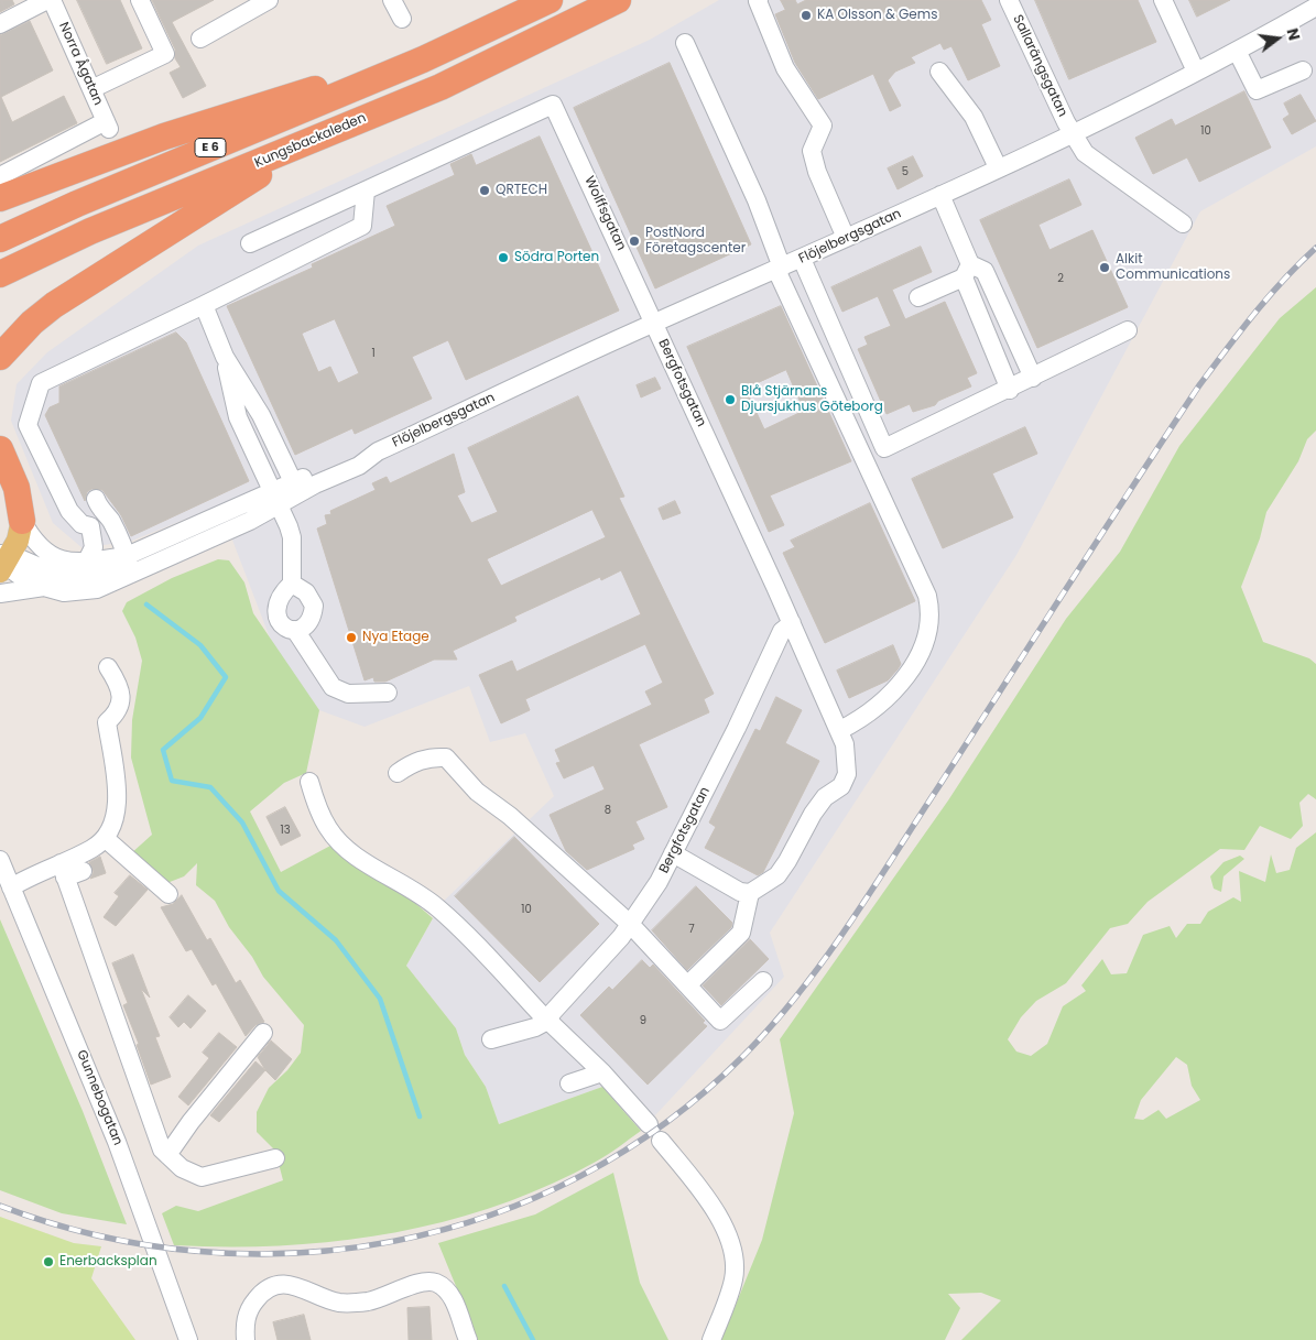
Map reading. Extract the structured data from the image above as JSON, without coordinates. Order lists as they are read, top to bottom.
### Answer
{
  "streets": {
    "highway": ["Kungsbackaleden", "E 6"],
    "street": [
      "Norra Ågatan",
      "Sallarängsgatan",
      "Wolffsgatan",
      "Flöjelbergsgatan",
      "Bergfotsgatan",
      "Gunnebogatan"
    ]
  },
  "crossings": [
    ["Sallarängsgatan", "Flöjelbergsgatan"],
    ["Wolffsgatan", "Flöjelbergsgatan"],
    ["Wolffsgatan", "Bergfotsgatan"],
    ["Flöjelbergsgatan", "Bergfotsgatan"]
  ],
  "places": [
    "KA Olsson & Gems",
    "QRTECH",
    "PostNord Företagscenter",
    "Södra Porten",
    "Alkit Communications",
    "Blå Stjärnans Djursjukhus Göteborg",
    "Nya Etage",
    "Enerbacksplan"
  ],
  "house_numbers": [
    "10",
    "5",
    "2",
    "1",
    "8",
    "13",
    "10",
    "7",
    "9"
  ],
  "north": "right"
}
